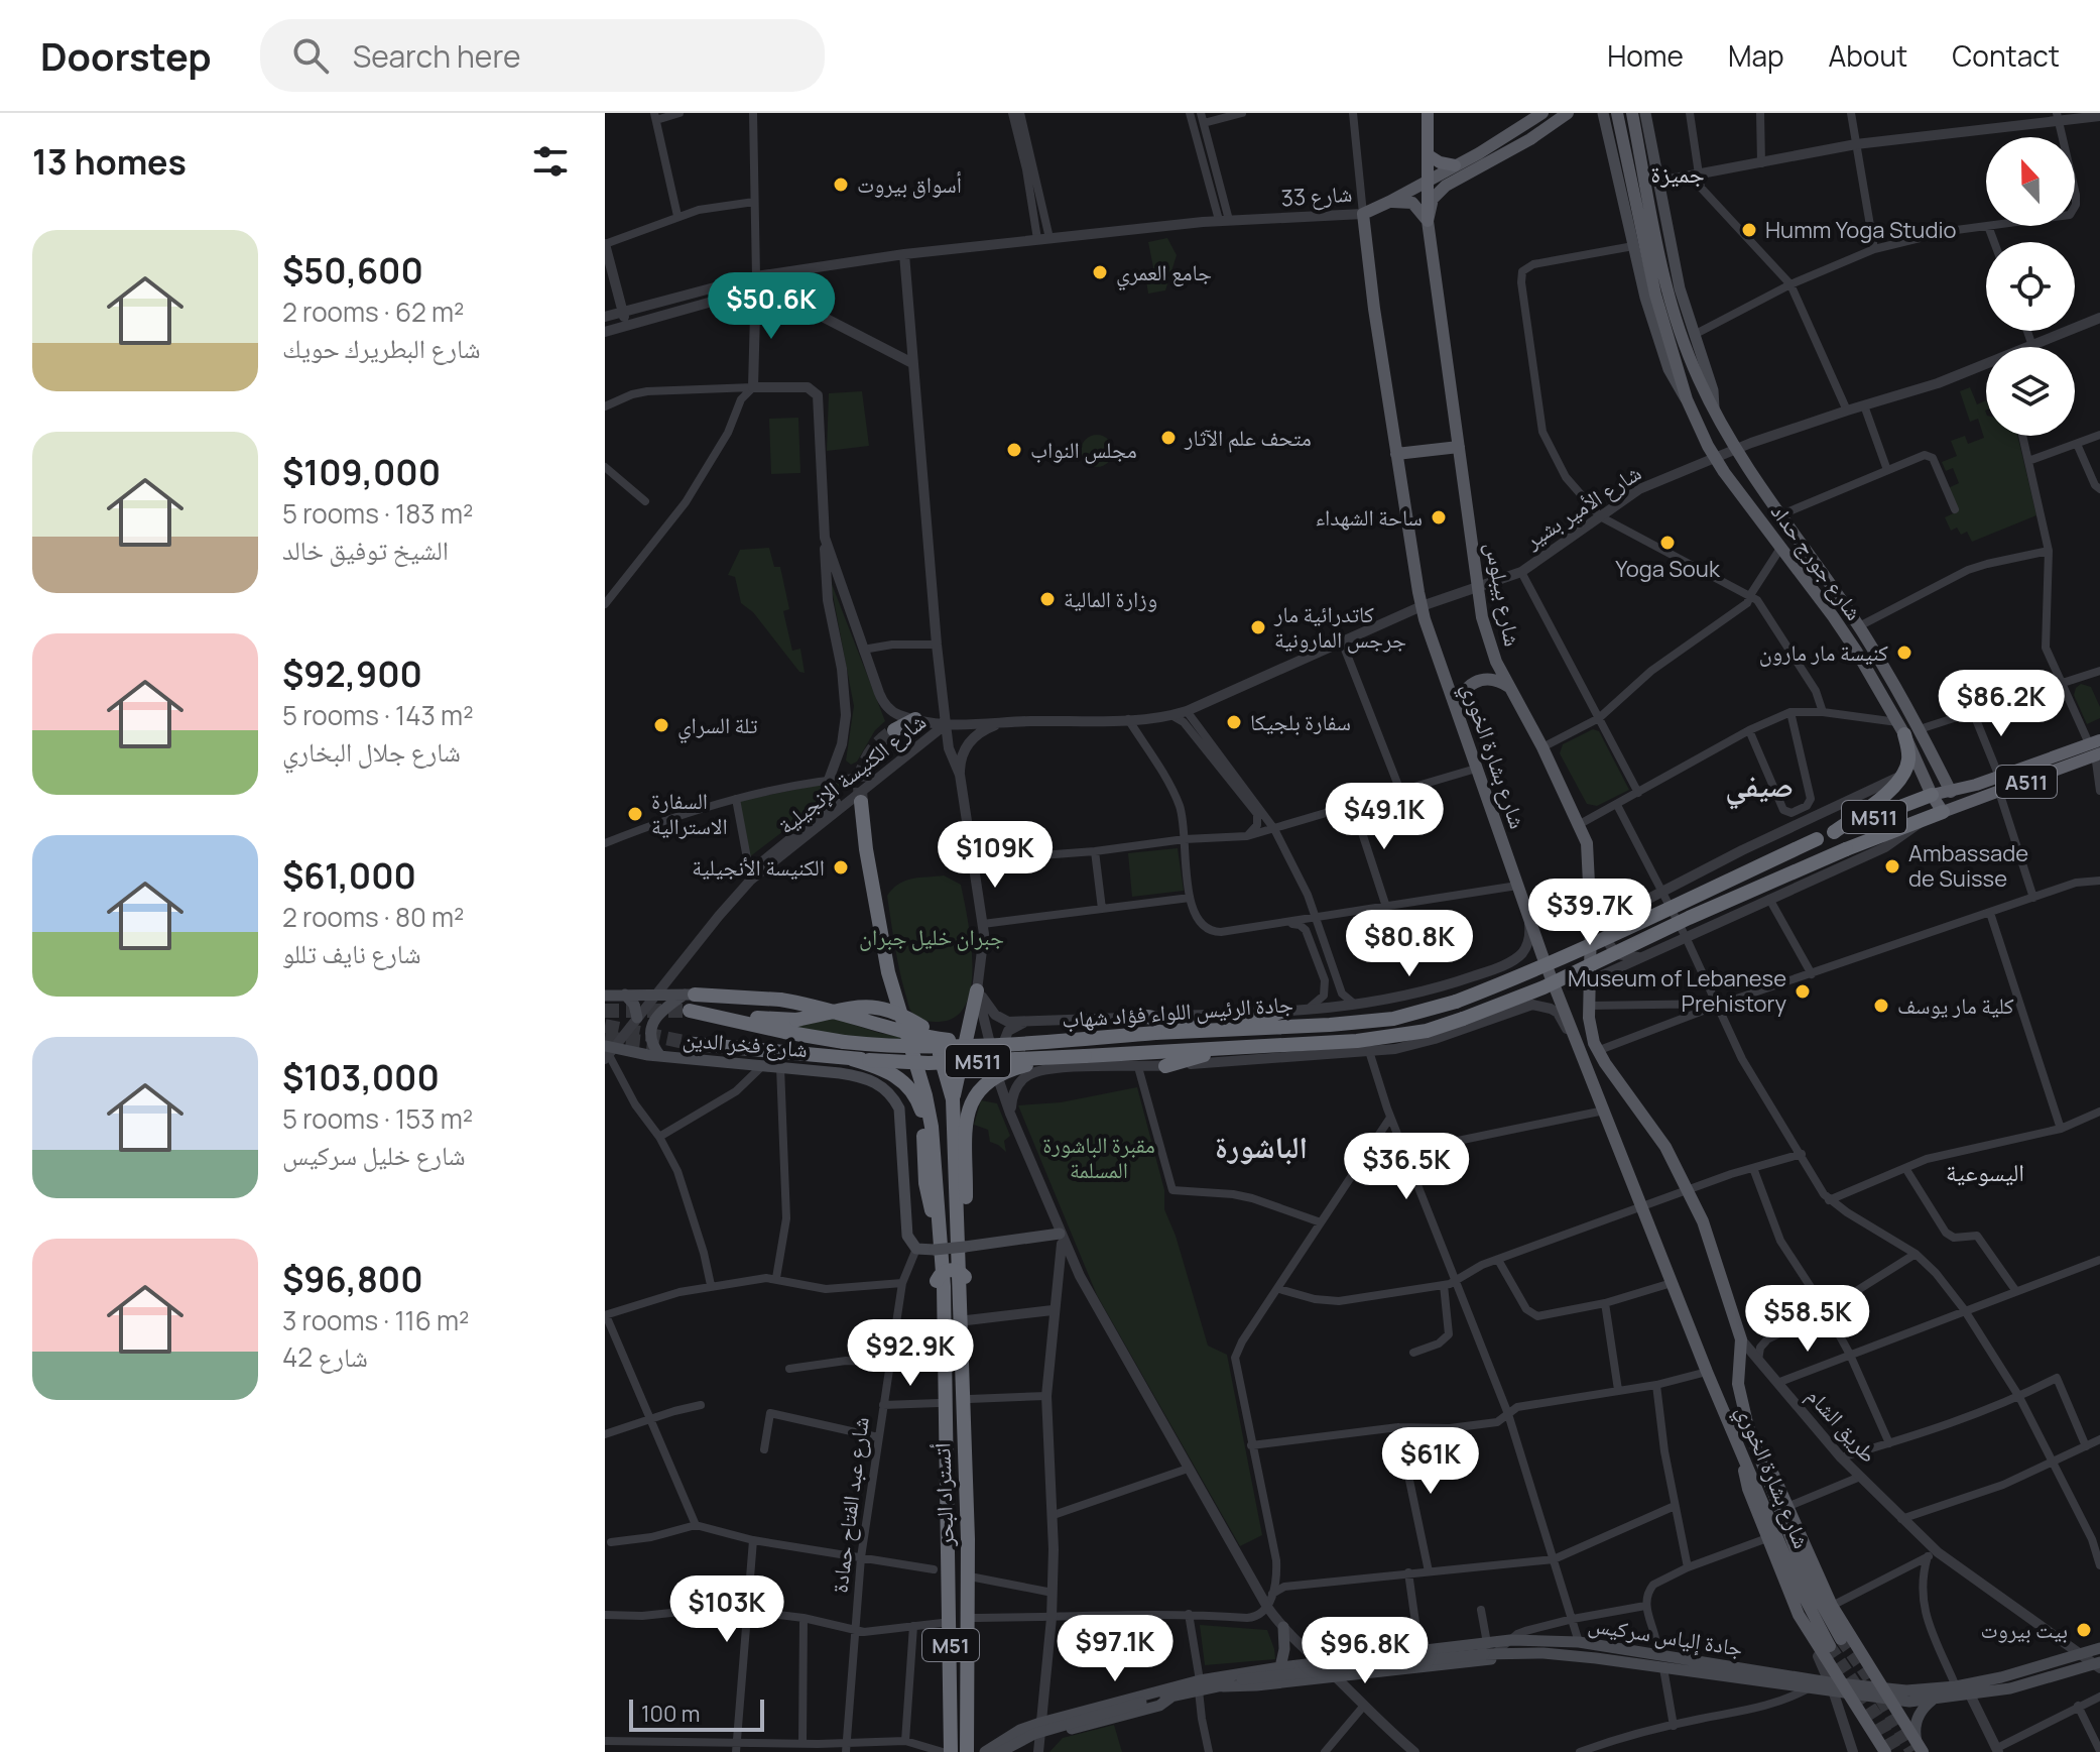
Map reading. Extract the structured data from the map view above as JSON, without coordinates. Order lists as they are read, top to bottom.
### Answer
{
  "streets": {
    "highway": [
      "A511",
      "M511",
      "جادة الرئيس اللواء فؤاد شهاب",
      "أتستراد البحر",
      "M51"
    ],
    "main road": [
      "شارع 33",
      "شارع جورج حداد",
      "شارع بيبلوس",
      "شارع بشارة الخوري",
      "شارع فخر الدين",
      "طريق الشام",
      "جادة إلياس سركيس"
    ],
    "street": ["شارع الأمير بشير", "شارع الكنيسة الإنجيلية", "شارع عبد الفتاح حمادة"]
  },
  "crossings": [
    ["شارع 33", "شارع بشارة الخوري"],
    ["شارع الأمير بشير", "شارع جورج حداد"],
    ["شارع الأمير بشير", "شارع بيبلوس"],
    ["شارع الأمير بشير", "شارع بشارة الخوري"],
    ["شارع الأمير بشير", "شارع الكنيسة الإنجيلية"],
    ["شارع جورج حداد", "جادة الرئيس اللواء فؤاد شهاب"],
    ["شارع بيبلوس", "طريق الشام"],
    ["شارع بشارة الخوري", "طريق الشام"],
    ["شارع الكنيسة الإنجيلية", "شارع فخر الدين"],
    ["جادة الرئيس اللواء فؤاد شهاب", "M51"],
    ["شارع فخر الدين", "شارع عبد الفتاح حمادة"],
    ["طريق الشام", "جادة إلياس سركيس"],
    ["أتستراد البحر", "M51"]
  ],
  "districts": [
    "جميزة",
    "صيفي",
    "الباشورة",
    "اليسوعية"
  ],
  "parks": ["جبران خليل جبران", "مقبرة الباشورة المسلمة"],
  "places": [
    "أسواق بيروت",
    "Humm Yoga Studio",
    "جامع العمري",
    "متحف علم الآثار",
    "مجلس النواب",
    "ساحة الشهداء",
    "Yoga Souk",
    "وزارة المالية",
    "كاتدرائية مار جرجس المارونية",
    "كنيسة مار مارون",
    "سفارة بلجيكا",
    "تلة السراي",
    "السفارة الاسترالية",
    "Ambassade de Suisse",
    "الكنيسة الأنجيلية",
    "Museum of Lebanese Prehistory",
    "كلية مار يوسف",
    "بيت بيروت"
  ],
  "scale_bar": "100 m",
  "north": "top",
  "page": {
    "header": "Doorstep",
    "search": "Search here",
    "nav": [
      "Home",
      "Map",
      "About",
      "Contact"
    ],
    "heading": "13 homes",
    "list": [
      {
        "name": "$50,600",
        "note": "2 rooms · 62 m² · شارع البطريرك حويك"
      },
      {
        "name": "$109,000",
        "note": "5 rooms · 183 m² · الشيخ توفيق خالد"
      },
      {
        "name": "$92,900",
        "note": "5 rooms · 143 m² · شارع جلال البخاري"
      },
      {
        "name": "$61,000",
        "note": "2 rooms · 80 m² · شارع نايف تللو"
      },
      {
        "name": "$103,000",
        "note": "5 rooms · 153 m² · شارع خليل سركيس"
      },
      {
        "name": "$96,800",
        "note": "3 rooms · 116 m² · شارع 42"
      }
    ],
    "price": [
      "$50.6K",
      "$86.2K",
      "$49.1K",
      "$109K",
      "$39.7K",
      "$80.8K",
      "$36.5K",
      "$58.5K",
      "$92.9K",
      "$61K",
      "$103K",
      "$97.1K",
      "$96.8K"
    ],
    "scale": "100 m"
  }
}
